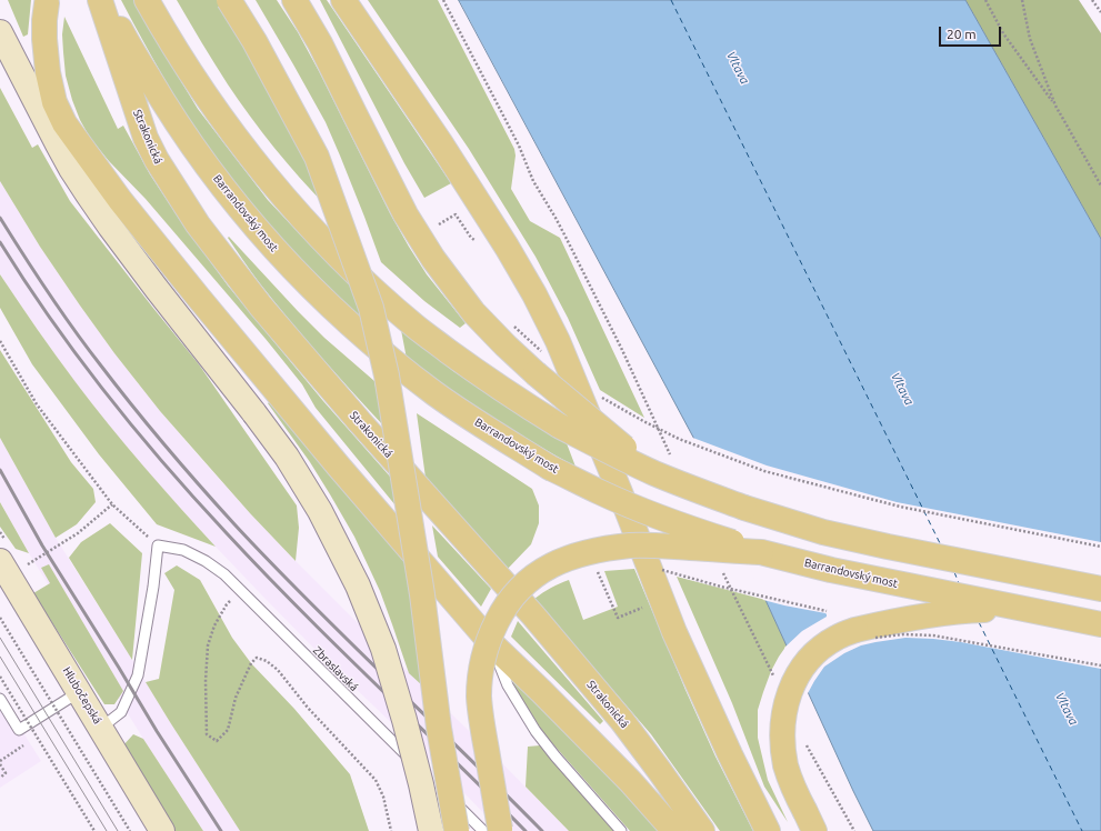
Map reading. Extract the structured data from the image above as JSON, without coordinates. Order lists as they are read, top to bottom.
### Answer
{
  "streets": {
    "main road": ["Strakonická", "Barrandovský most", "Hlubočepská"],
    "lane": ["Zbraslavská"]
  },
  "water": ["Vltava"],
  "scale_bar": "20 m"
}
